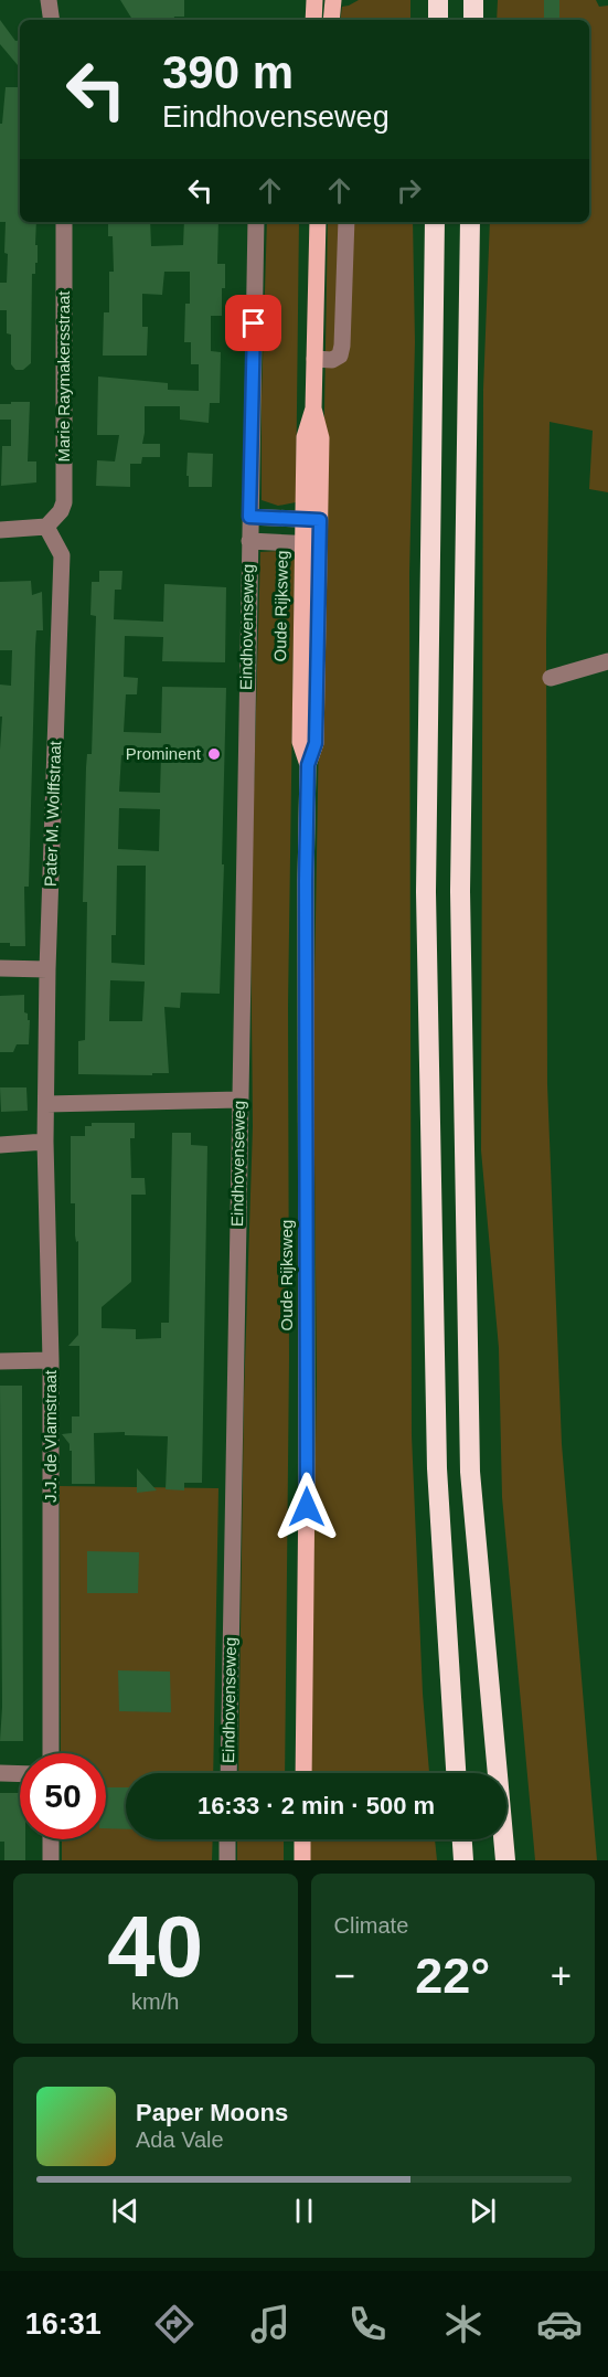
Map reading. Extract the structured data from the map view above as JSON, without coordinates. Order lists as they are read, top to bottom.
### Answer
{
  "streets": {
    "main road": ["Oude Rijksweg"],
    "street": [
      "Marie Raymakersstraat",
      "Eindhovenseweg",
      "Pater M. Wolffstraat",
      "J.J. de Vlamstraat"
    ]
  },
  "crossings": [
    ["Marie Raymakersstraat", "Pater M. Wolffstraat"],
    ["Oude Rijksweg", "Eindhovenseweg"],
    ["Pater M. Wolffstraat", "J.J. de Vlamstraat"]
  ],
  "places": ["Prominent"],
  "page": {
    "turn": ["390 m", "Eindhovenseweg"],
    "limit": "50",
    "trip": "16:33 · 2 min · 500 m",
    "tile": [
      ["40", "km/h"],
      "Climate"
    ],
    "heat": ["−", "22°", "+"],
    "song": ["Paper Moons", "Ada Vale"],
    "tabs": "16:31"
  }
}
